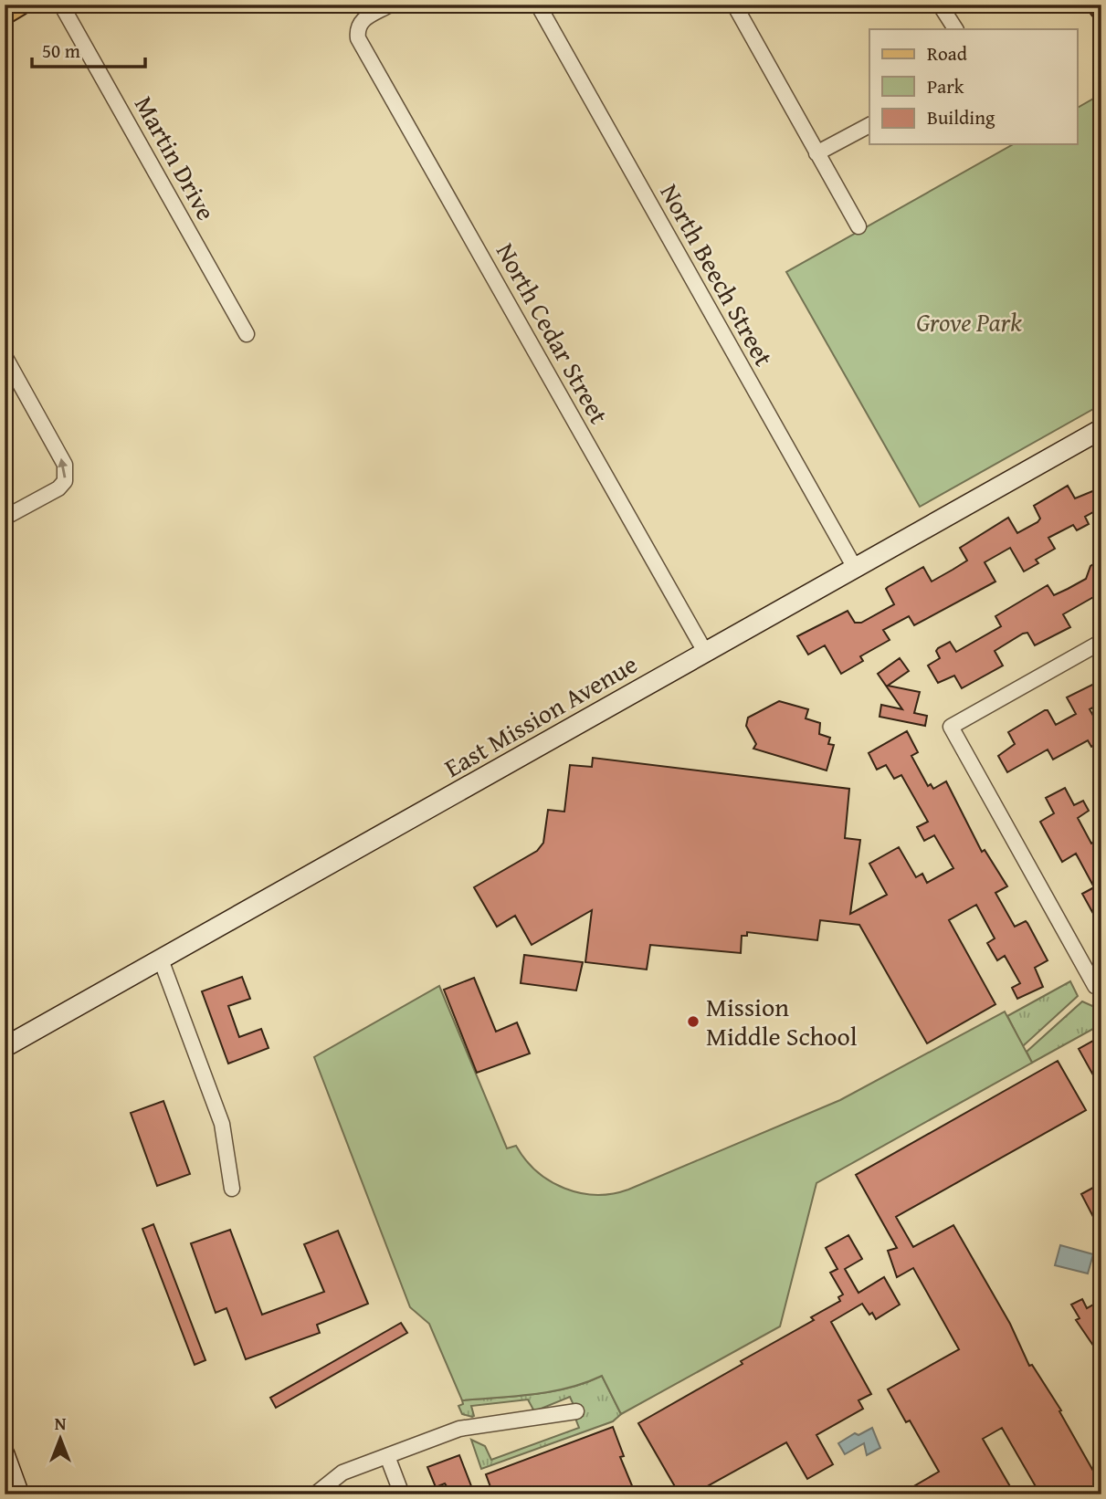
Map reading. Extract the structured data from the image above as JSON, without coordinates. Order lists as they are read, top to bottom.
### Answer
{
  "streets": {
    "main road": ["East Mission Avenue"],
    "street": ["Martin Drive", "North Beech Street", "North Cedar Street"]
  },
  "crossings": [
    ["North Beech Street", "East Mission Avenue"],
    ["North Cedar Street", "East Mission Avenue"]
  ],
  "parks": ["Grove Park"],
  "places": ["Mission Middle School"],
  "legend": ["Road", "Park", "Building"],
  "scale_bar": "50 m",
  "north": "top"
}
